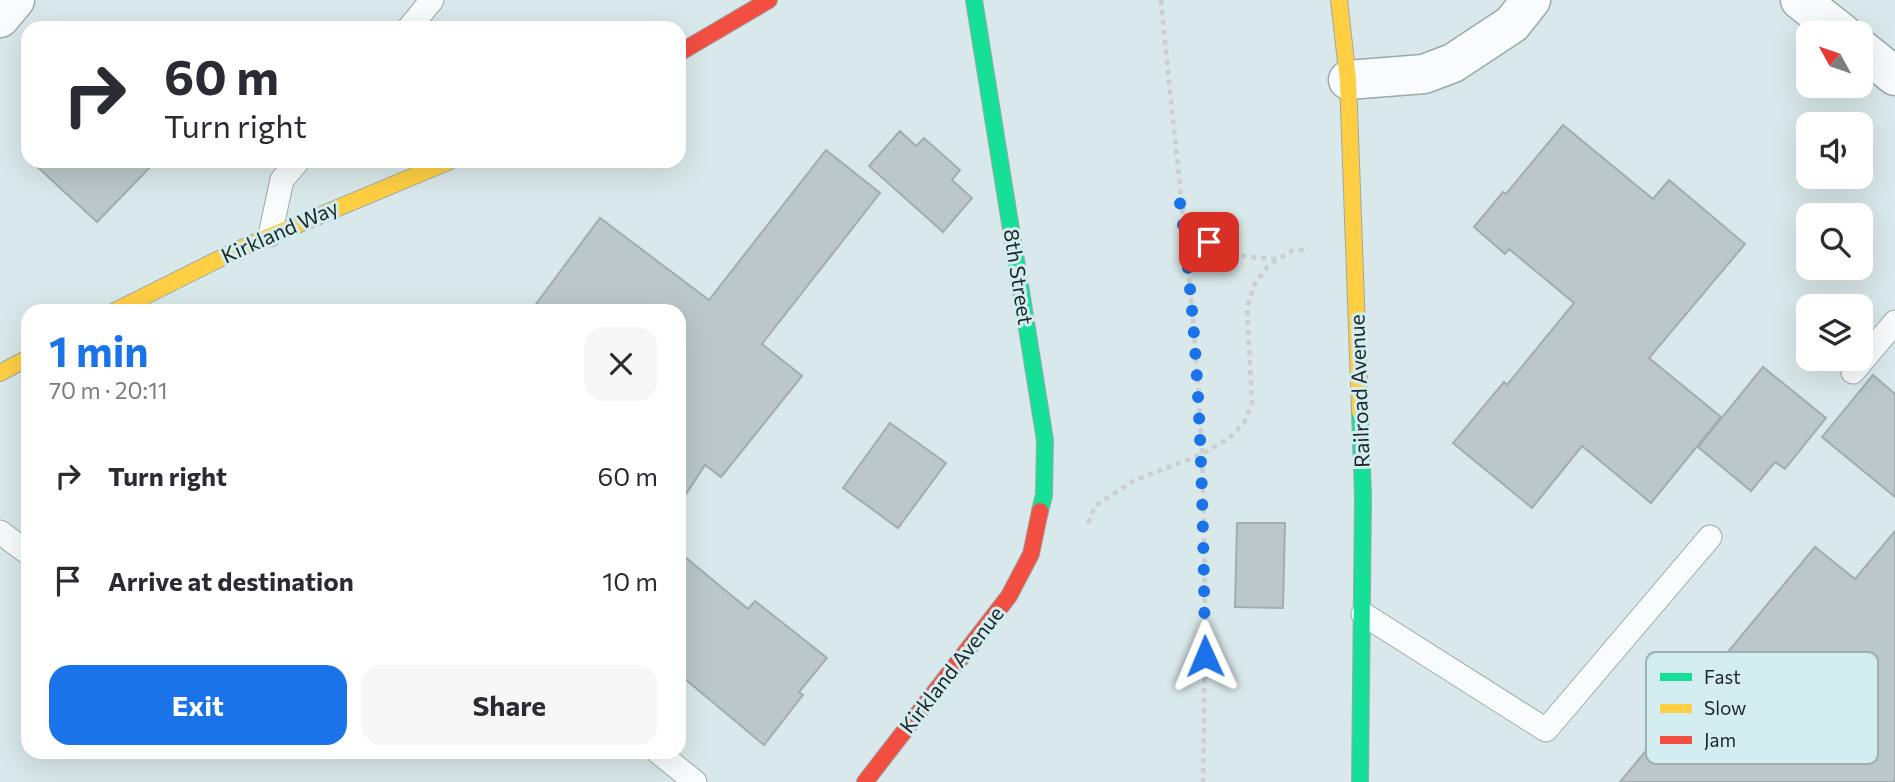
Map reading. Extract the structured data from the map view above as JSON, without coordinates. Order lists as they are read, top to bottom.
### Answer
{
  "streets": {
    "street": [
      "Kirkland Way",
      "8th Street",
      "Railroad Avenue",
      "Kirkland Avenue"
    ]
  },
  "crossings": [
    ["8th Street", "Kirkland Avenue"]
  ],
  "legend": ["Fast", "Slow", "Jam"],
  "north": "top left",
  "page": {
    "turn": ["60 m", "Turn right"],
    "heading": ["1 min", "70 m · 20:11"],
    "list": [
      {
        "name": "Turn right",
        "value": "60 m"
      },
      {
        "name": "Arrive at destination",
        "value": "10 m"
      }
    ],
    "buttons": ["Exit", "Share"]
  }
}
